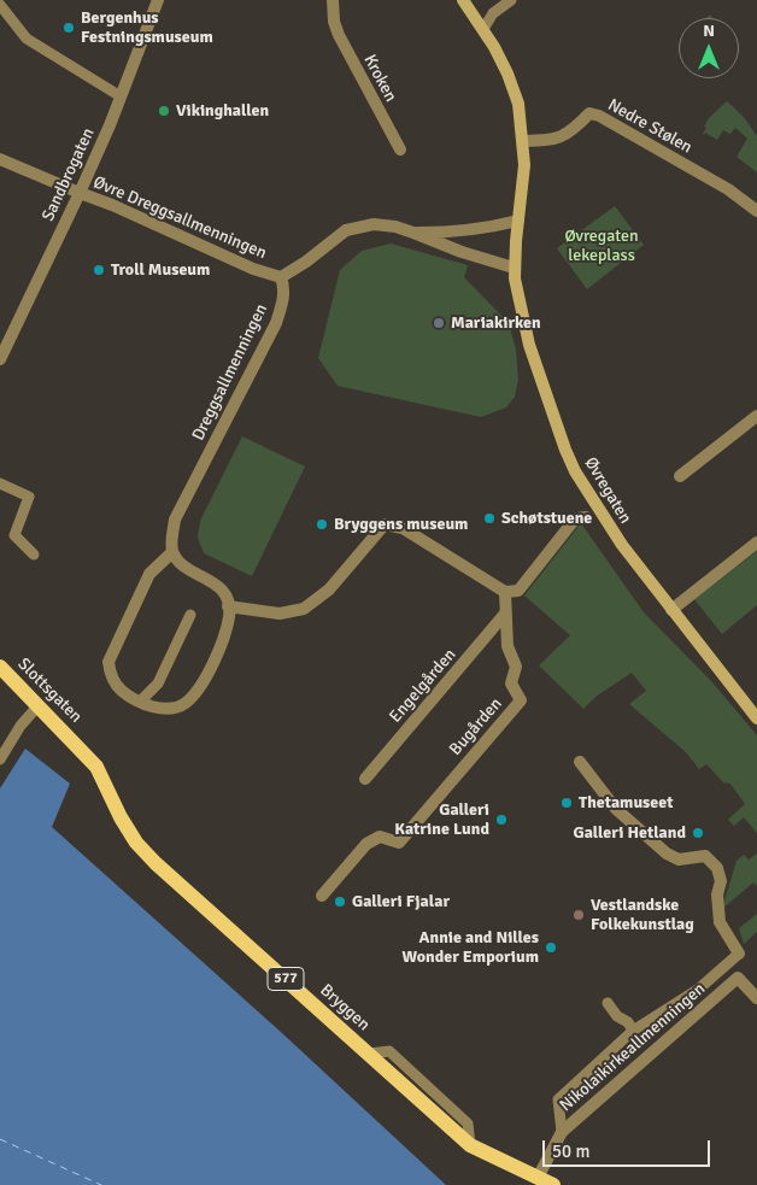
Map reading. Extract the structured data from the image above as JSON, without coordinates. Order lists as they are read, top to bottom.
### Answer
{
  "streets": {
    "main road": [
      "Øvregaten",
      "Slottsgaten",
      "577",
      "Bryggen"
    ],
    "street": [
      "Kroken",
      "Nedre Stølen",
      "Sandbrogaten",
      "Øvre Dreggsallmenningen",
      "Dreggsallmenningen",
      "Engelgården",
      "Bugården",
      "Nikolaikirkeallmenningen"
    ]
  },
  "crossings": [
    ["Nedre Stølen", "Øvregaten"],
    ["Sandbrogaten", "Øvre Dreggsallmenningen"],
    ["Øvre Dreggsallmenningen", "Dreggsallmenningen"],
    ["Engelgården", "Bugården"],
    ["Slottsgaten", "Bryggen"],
    ["Bryggen", "Nikolaikirkeallmenningen"]
  ],
  "parks": ["Øvregaten lekeplass"],
  "places": [
    "Bergenhus Festningsmuseum",
    "Vikinghallen",
    "Troll Museum",
    "Mariakirken",
    "Schøtstuene",
    "Bryggens museum",
    "Thetamuseet",
    "Galleri Katrine Lund",
    "Galleri Hetland",
    "Galleri Fjalar",
    "Vestlandske Folkekunstlag",
    "Annie and Nilles Wonder Emporium"
  ],
  "scale_bar": "50 m",
  "north": "top"
}
